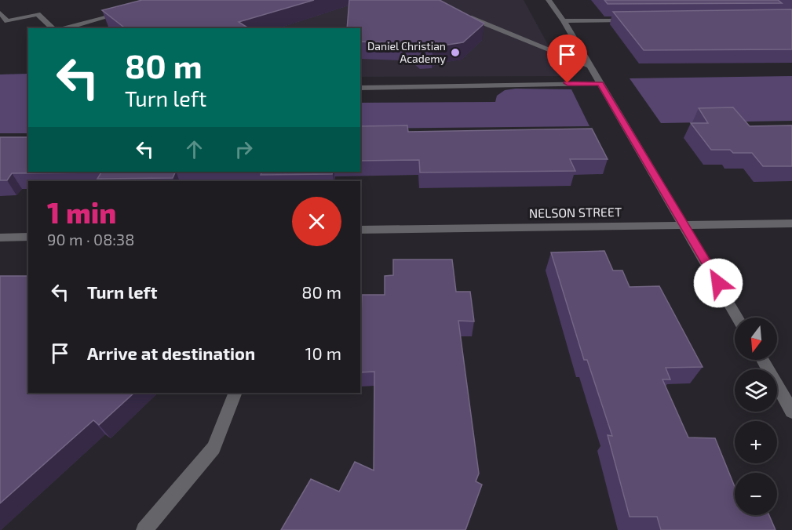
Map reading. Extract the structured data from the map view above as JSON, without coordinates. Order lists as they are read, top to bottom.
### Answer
{
  "streets": {
    "street": ["NELSON STREET"]
  },
  "places": ["Daniel Christian Academy"],
  "north": "bottom",
  "page": {
    "turn": ["80 m", "Turn left"],
    "heading": ["1 min", "90 m · 08:38"],
    "list": [
      {
        "name": "Turn left",
        "value": "80 m"
      },
      {
        "name": "Arrive at destination",
        "value": "10 m"
      }
    ],
    "map_buttons": ["+", "−"]
  }
}
